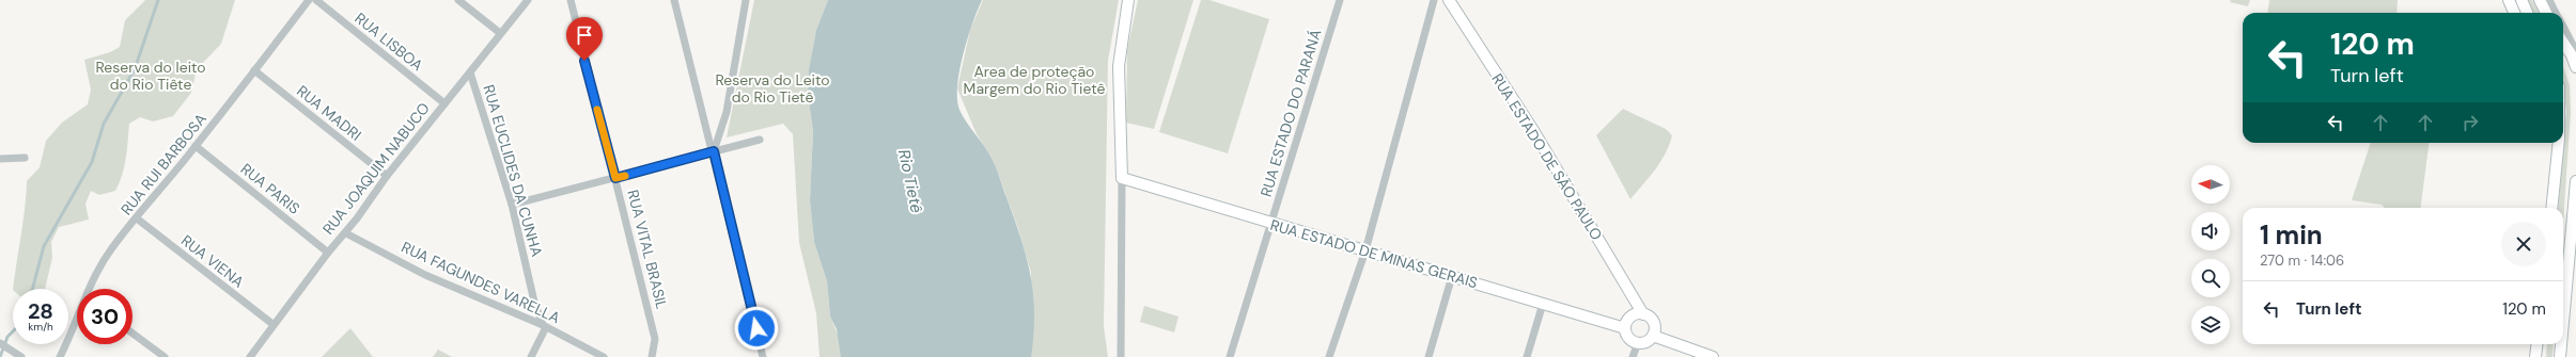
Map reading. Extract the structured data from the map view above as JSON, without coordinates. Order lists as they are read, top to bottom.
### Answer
{
  "streets": {
    "street": [
      "RUA LISBOA",
      "RUA MADRI",
      "RUA ESTADO DO PARANÁ",
      "RUA ESTADO DE SÃO PAULO",
      "RUA RUI BARBOSA",
      "RUA JOAQUIM NABUCO",
      "RUA EUCLIDES DA CUNHA",
      "RUA PARIS",
      "RUA VITAL BRASIL",
      "RUA ESTADO DE MINAS GERAIS",
      "RUA VIENA",
      "RUA FAGUNDES VARELLA"
    ]
  },
  "crossings": [
    ["RUA LISBOA", "RUA JOAQUIM NABUCO"],
    ["RUA MADRI", "RUA RUI BARBOSA"],
    ["RUA MADRI", "RUA JOAQUIM NABUCO"],
    ["RUA ESTADO DO PARANÁ", "RUA ESTADO DE MINAS GERAIS"],
    ["RUA ESTADO DE SÃO PAULO", "RUA ESTADO DE MINAS GERAIS"],
    ["RUA RUI BARBOSA", "RUA PARIS"],
    ["RUA RUI BARBOSA", "RUA VIENA"],
    ["RUA JOAQUIM NABUCO", "RUA EUCLIDES DA CUNHA"],
    ["RUA JOAQUIM NABUCO", "RUA PARIS"],
    ["RUA JOAQUIM NABUCO", "RUA VIENA"],
    ["RUA JOAQUIM NABUCO", "RUA FAGUNDES VARELLA"],
    ["RUA EUCLIDES DA CUNHA", "RUA FAGUNDES VARELLA"]
  ],
  "water": ["Rio Tietê"],
  "parks": ["Reserva do leito do Rio Tiête", "Area de proteção Margem do Rio Tietê", "Reserva do Leito do Rio Tietê"],
  "north": "left",
  "page": {
    "turn": ["120 m", "Turn left"],
    "heading": ["1 min", "270 m · 14:06"],
    "list": [
      {
        "name": "Turn left",
        "value": "120 m"
      }
    ],
    "speed": "28 km/h",
    "limit": "30"
  }
}
